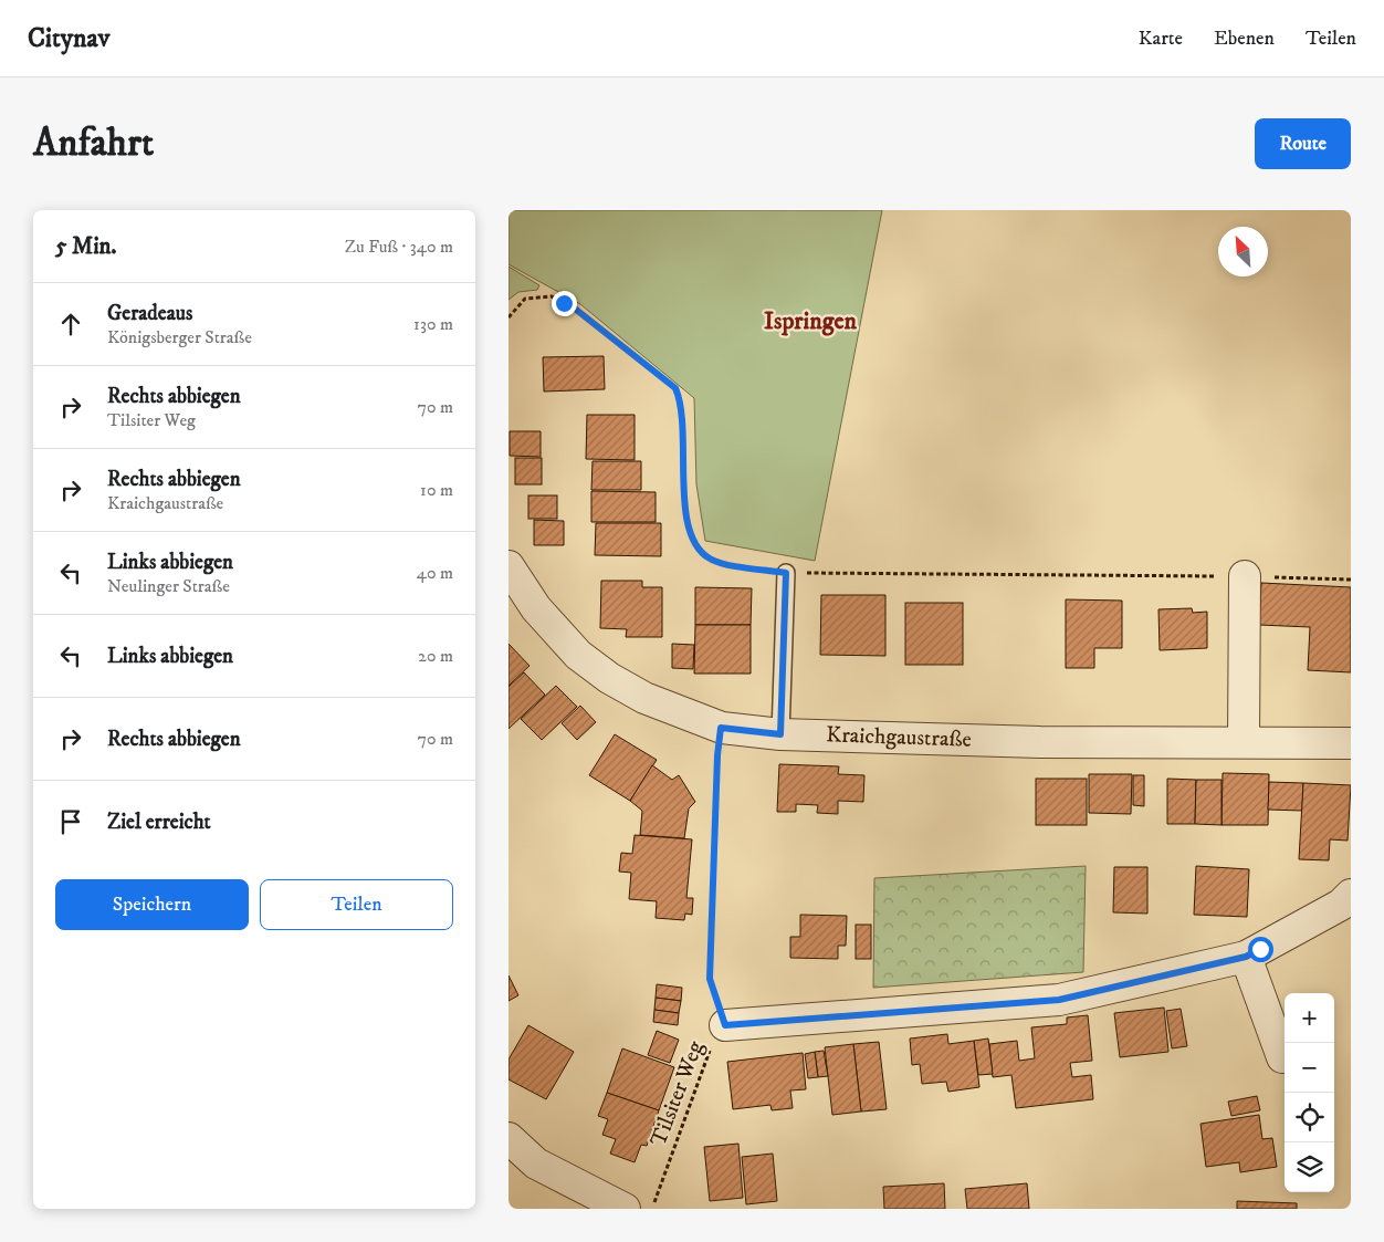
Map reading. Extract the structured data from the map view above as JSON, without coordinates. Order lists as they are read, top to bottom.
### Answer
{
  "streets": {
    "street": ["Kraichgaustraße"],
    "path": ["Tilsiter Weg"]
  },
  "crossings": [
    ["Kraichgaustraße", "Tilsiter Weg"]
  ],
  "districts": ["Ispringen"],
  "north": "top left",
  "page": {
    "header": "Citynav",
    "nav": ["Karte", "Ebenen", "Teilen"],
    "buttons": [
      "Route",
      ["Speichern", "Teilen"]
    ],
    "title": "Anfahrt",
    "heading": ["5 Min.", "Zu Fuß · 340 m"],
    "list": [
      ["Geradeaus", "Königsberger Straße", "130 m"],
      ["Rechts abbiegen", "Tilsiter Weg", "70 m"],
      ["Rechts abbiegen", "Kraichgaustraße", "10 m"],
      ["Links abbiegen", "Neulinger Straße", "40 m"],
      ["Links abbiegen", "20 m"],
      ["Rechts abbiegen", "70 m"],
      "Ziel erreicht"
    ],
    "map_buttons": ["+", "−"]
  }
}
